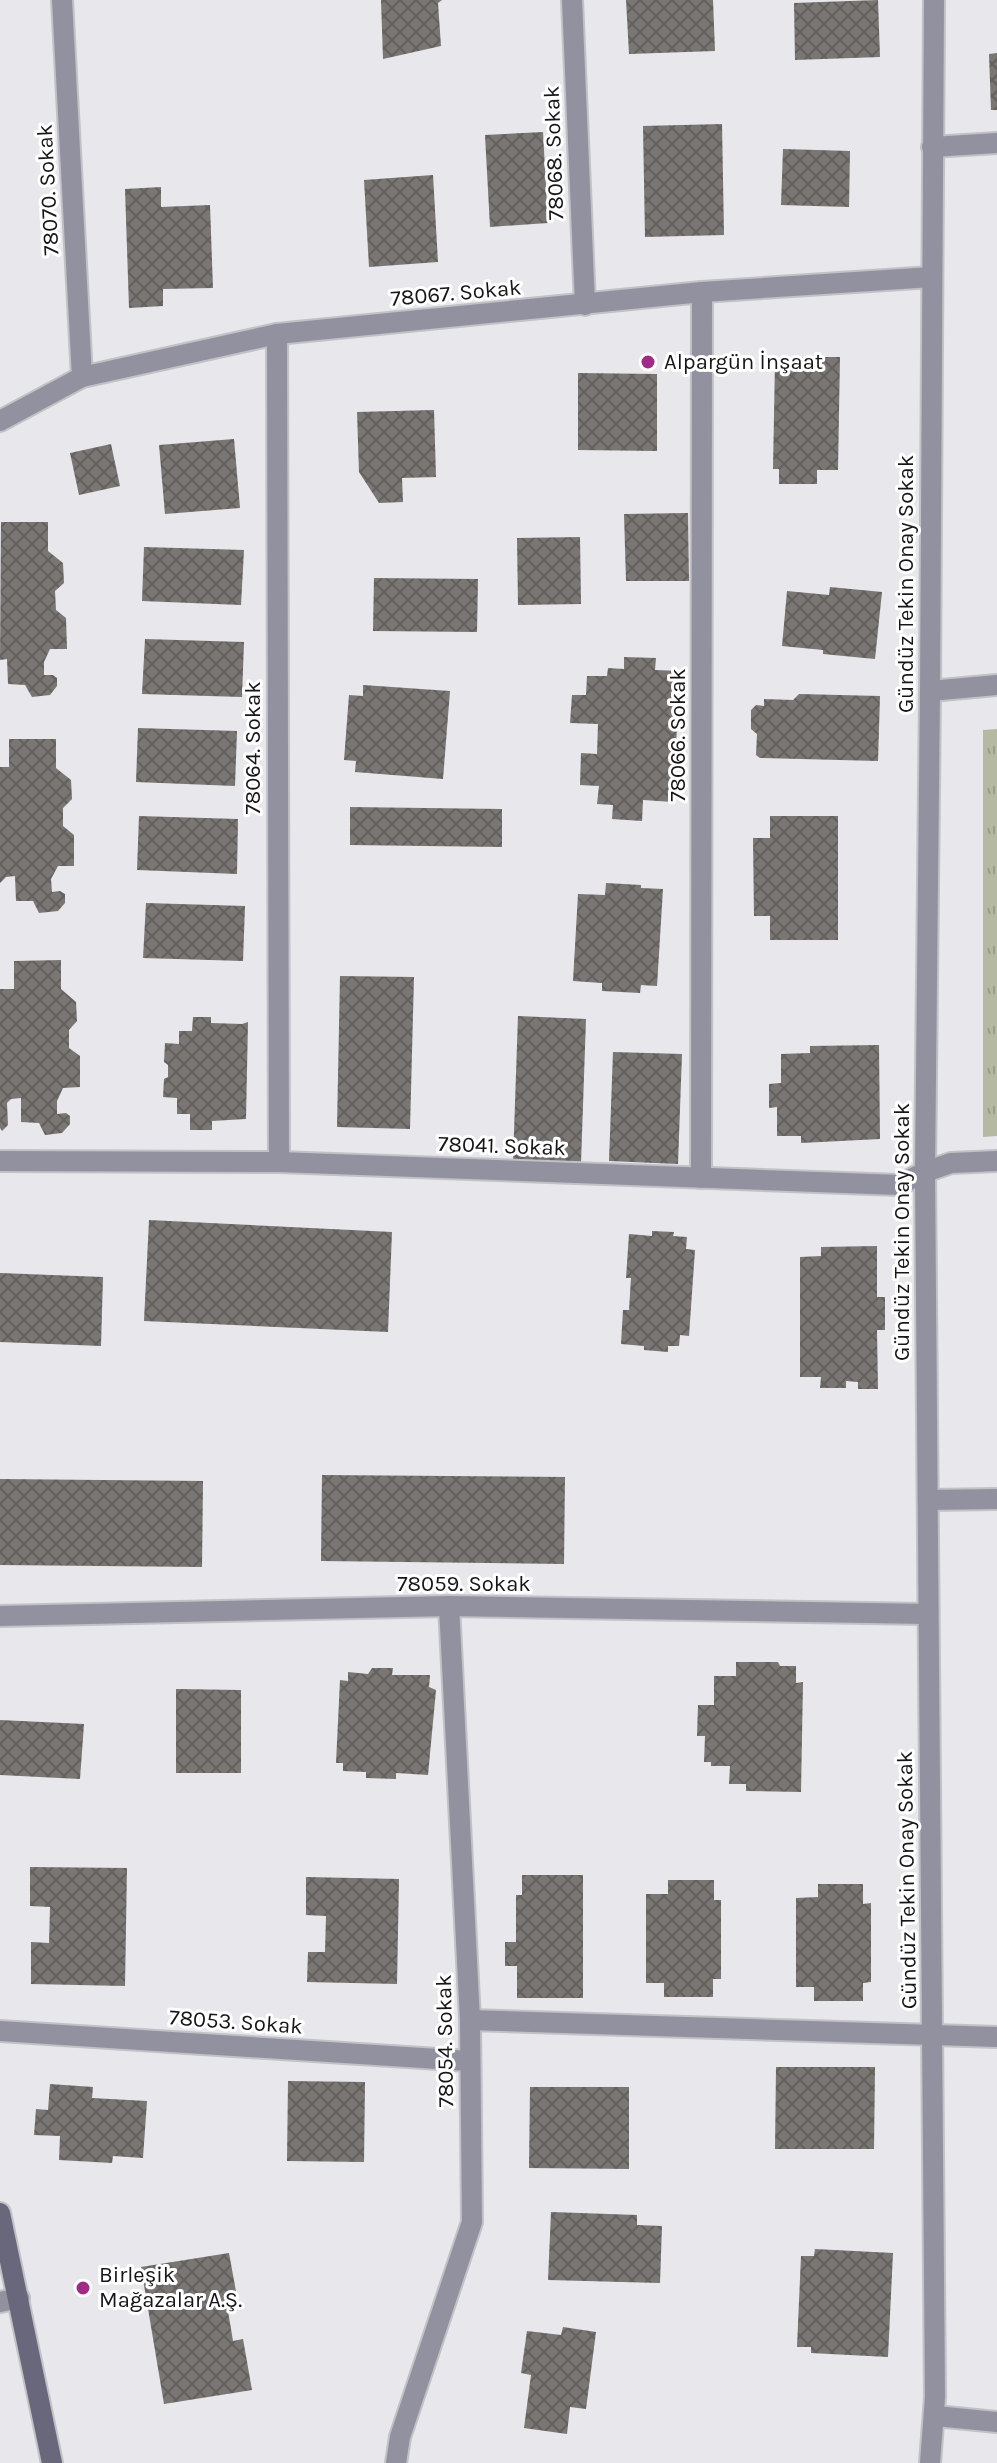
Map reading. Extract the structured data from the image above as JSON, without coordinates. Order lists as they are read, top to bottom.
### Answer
{
  "streets": {
    "street": [
      "78068. Sokak",
      "78070. Sokak",
      "78067. Sokak",
      "Gündüz Tekin Onay Sokak",
      "78066. Sokak",
      "78064. Sokak",
      "78041. Sokak",
      "78059. Sokak",
      "78053. Sokak",
      "78054. Sokak"
    ]
  },
  "crossings": [
    ["78068. Sokak", "78067. Sokak"],
    ["78070. Sokak", "78067. Sokak"],
    ["78067. Sokak", "Gündüz Tekin Onay Sokak"],
    ["78067. Sokak", "78066. Sokak"],
    ["78067. Sokak", "78064. Sokak"],
    ["Gündüz Tekin Onay Sokak", "78041. Sokak"],
    ["Gündüz Tekin Onay Sokak", "78059. Sokak"],
    ["78066. Sokak", "78041. Sokak"],
    ["78064. Sokak", "78041. Sokak"],
    ["78059. Sokak", "78054. Sokak"],
    ["78053. Sokak", "78054. Sokak"]
  ],
  "places": ["Alpargün İnşaat", "Birleşik Mağazalar A.Ş."]
}
